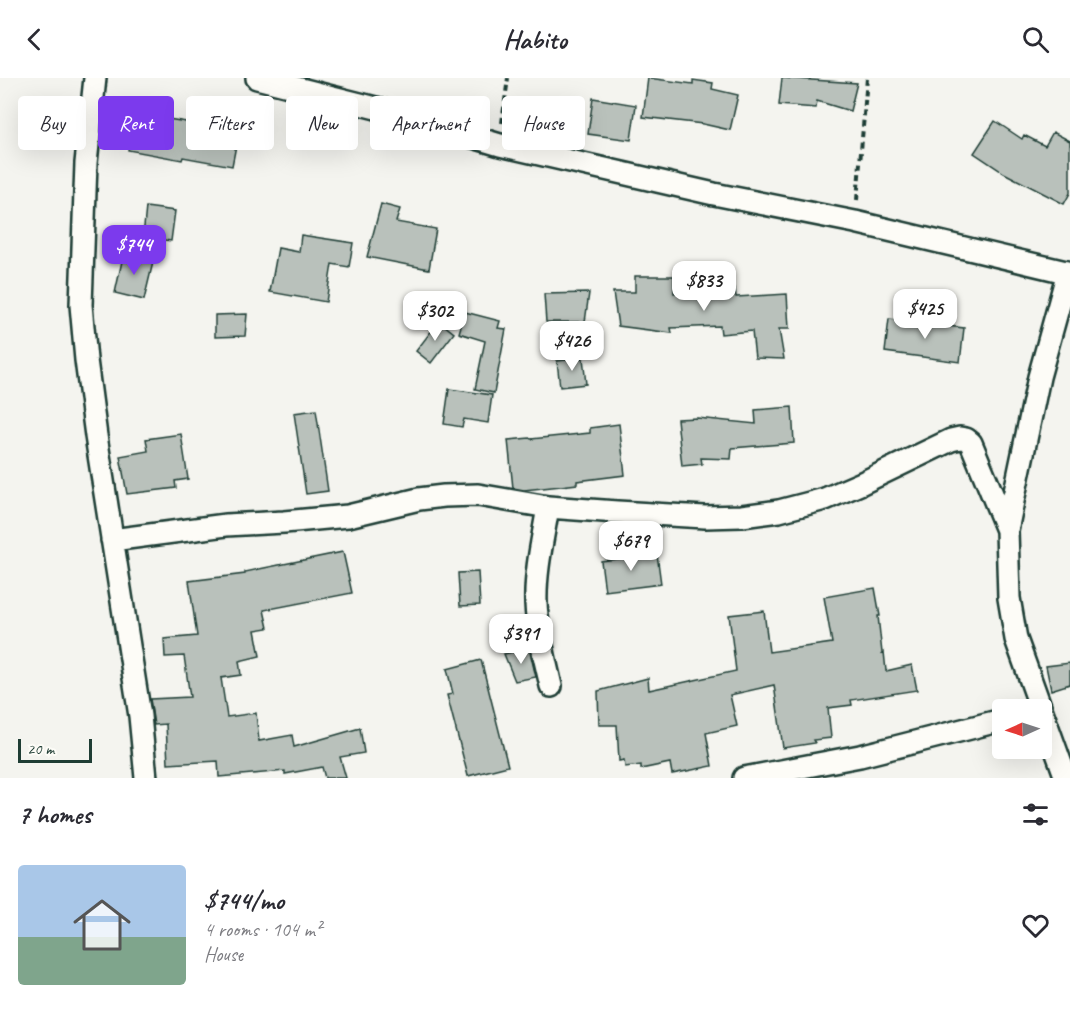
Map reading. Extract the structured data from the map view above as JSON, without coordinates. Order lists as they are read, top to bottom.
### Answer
{
  "scale_bar": "20 m",
  "north": "left",
  "page": {
    "header": "Habito",
    "chip": [
      "Buy",
      "Rent",
      "Filters",
      "New",
      "Apartment",
      "House"
    ],
    "price": [
      "$744",
      "$833",
      "$425",
      "$302",
      "$426",
      "$679",
      "$391"
    ],
    "scale": "20 m",
    "heading": "7 homes",
    "list": [
      {
        "name": "$744/mo",
        "note": "4 rooms · 104 m² · House"
      }
    ]
  }
}
